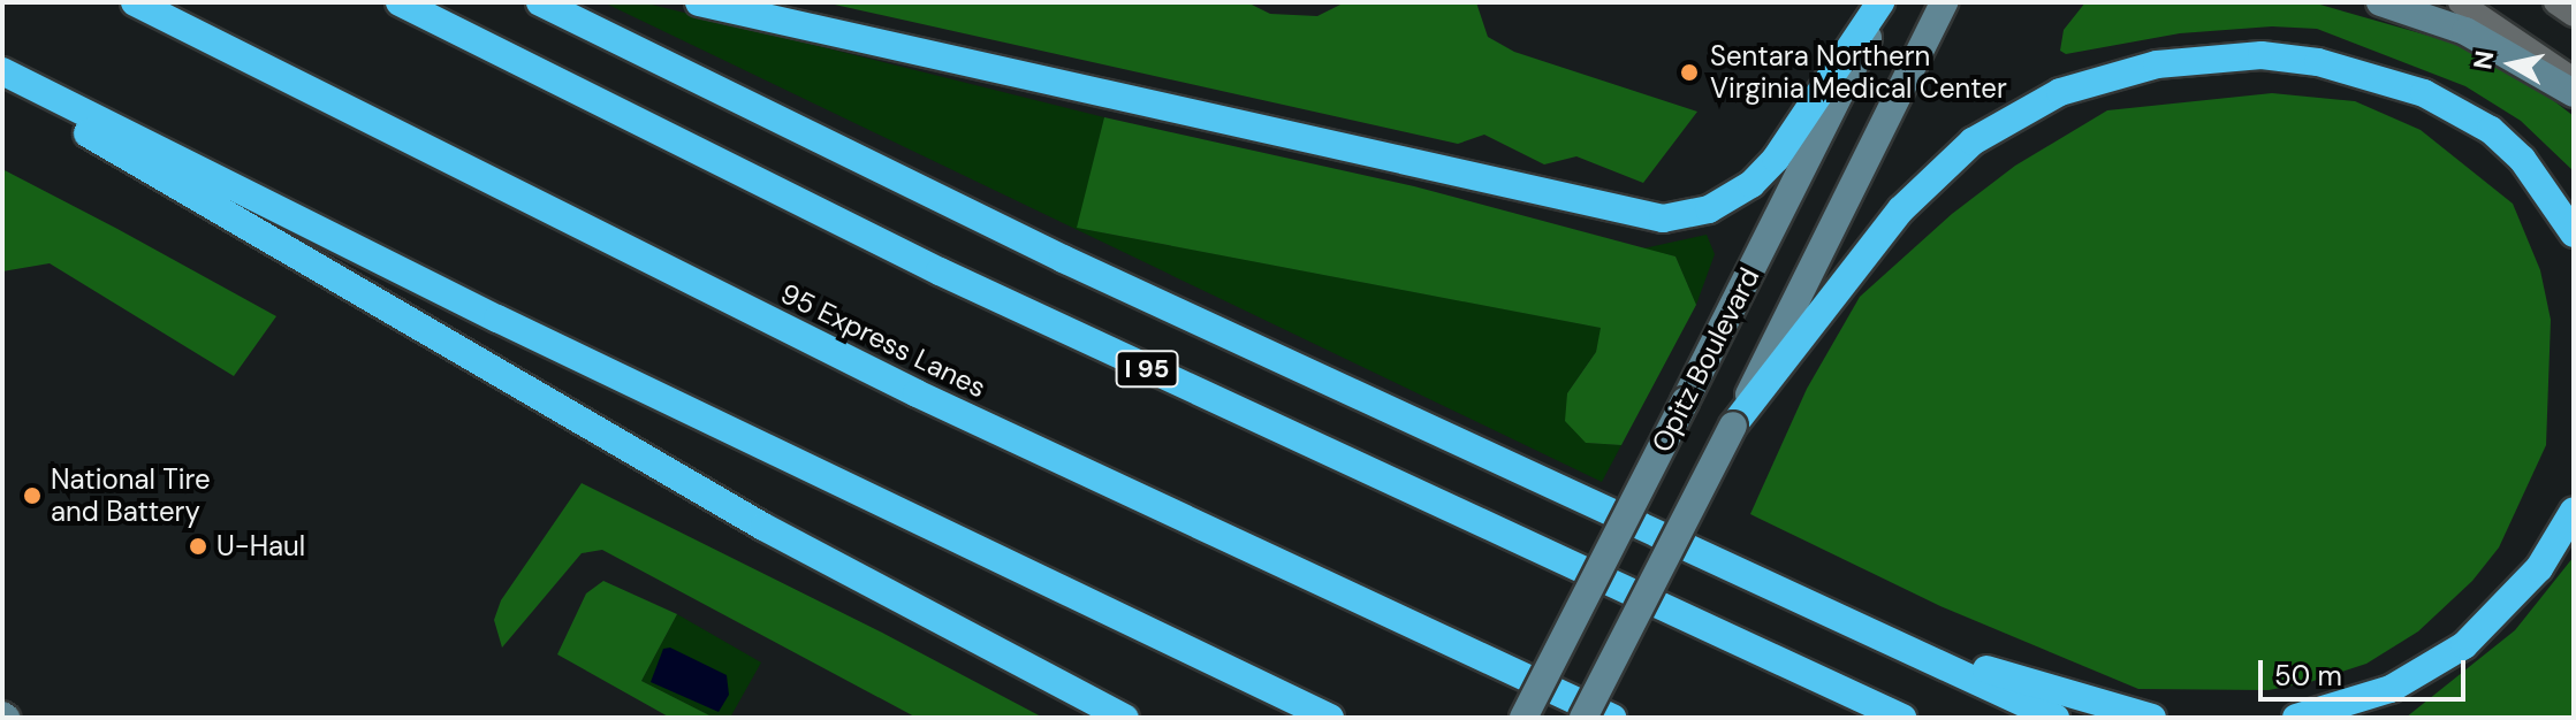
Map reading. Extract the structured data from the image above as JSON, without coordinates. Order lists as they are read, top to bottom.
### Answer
{
  "streets": {
    "highway": ["95 Express Lanes", "I 95"],
    "main road": ["Opitz Boulevard"]
  },
  "places": ["Sentara Northern Virginia Medical Center", "National Tire and Battery", "U-Haul"],
  "scale_bar": "50 m",
  "north": "left"
}
